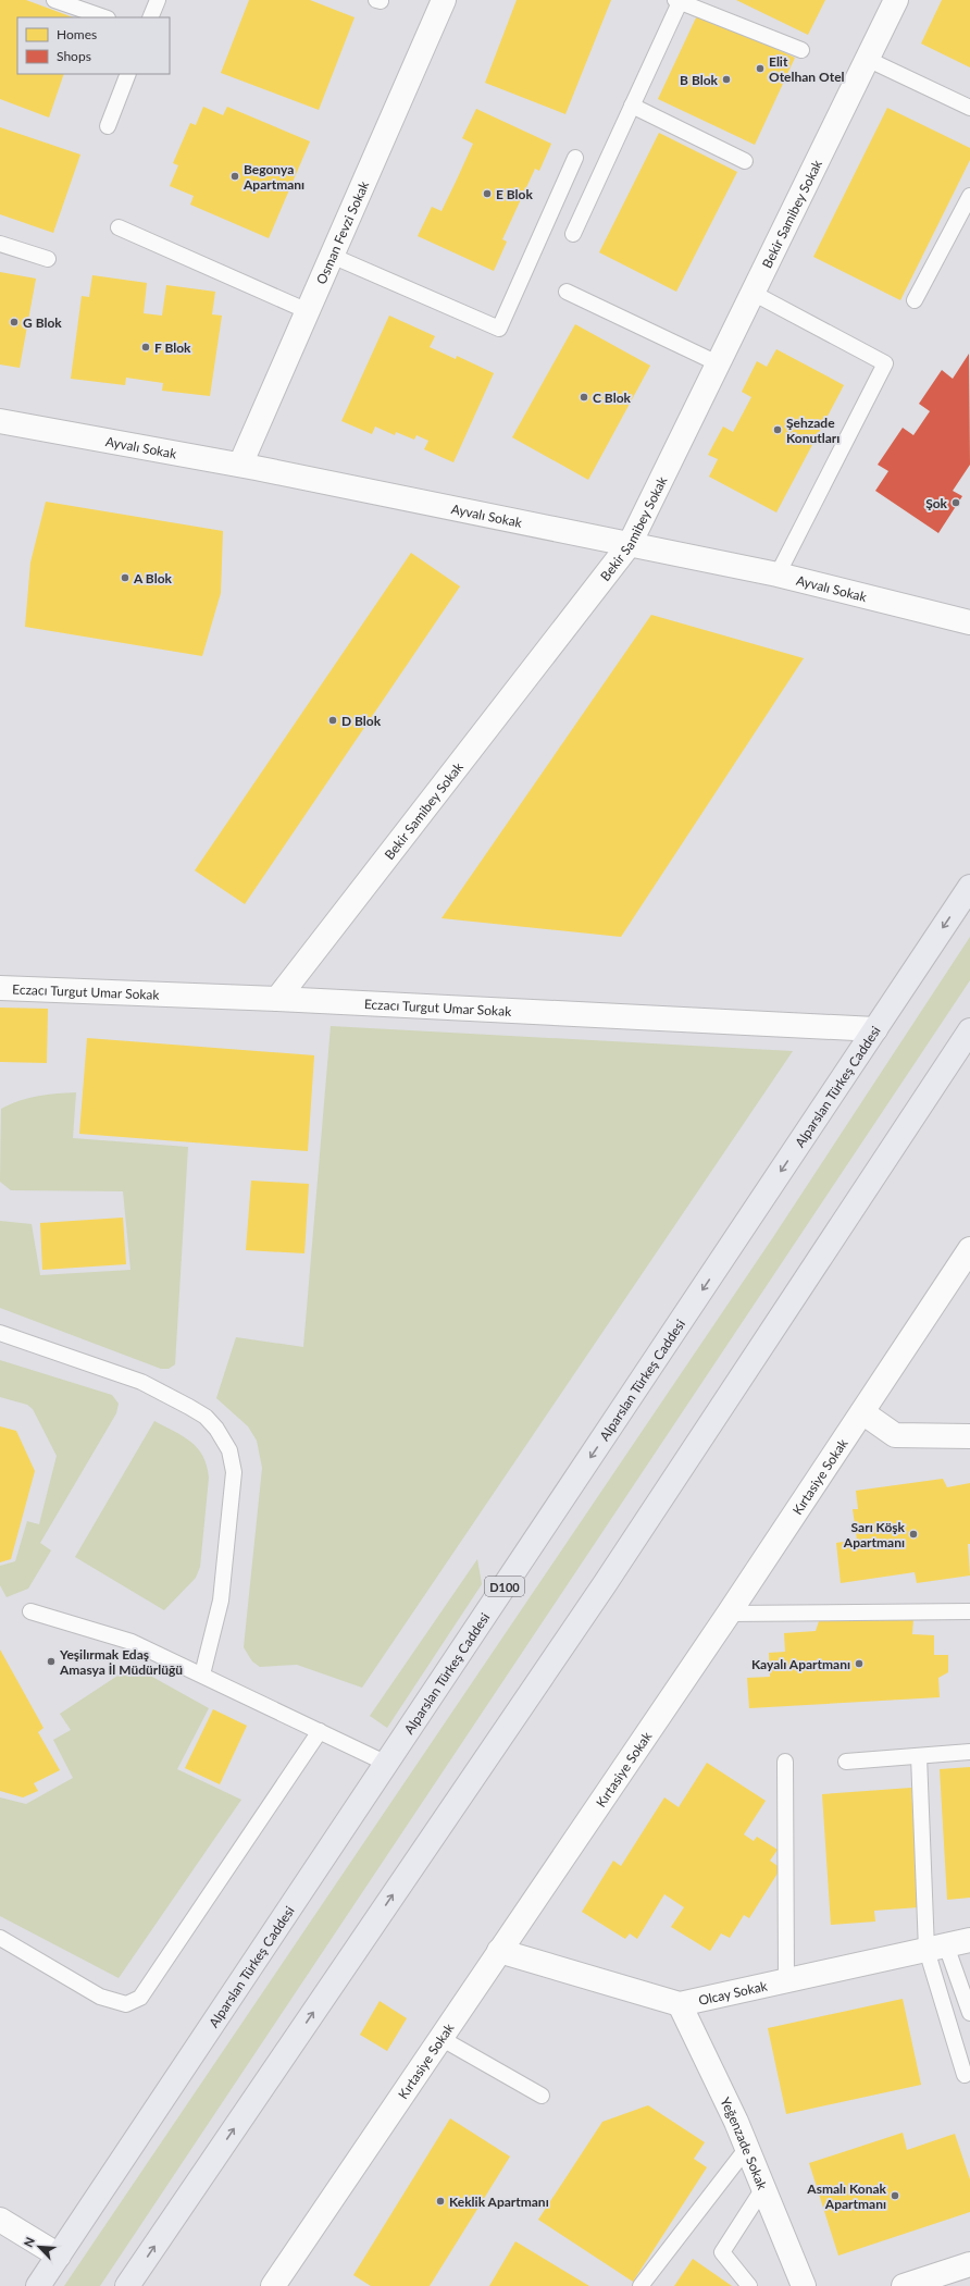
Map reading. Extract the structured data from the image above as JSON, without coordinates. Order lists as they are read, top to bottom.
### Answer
{
  "streets": {
    "highway": ["Alparslan Türkeş Caddesi", "D100"],
    "street": [
      "Bekir Samibey Sokak",
      "Osman Fevzi Sokak",
      "Ayvalı Sokak",
      "Eczacı Turgut Umar Sokak",
      "Kırtasiye Sokak",
      "Olcay Sokak",
      "Yeğenzade Sokak"
    ]
  },
  "crossings": [
    ["Bekir Samibey Sokak", "Ayvalı Sokak"],
    ["Bekir Samibey Sokak", "Eczacı Turgut Umar Sokak"],
    ["Osman Fevzi Sokak", "Ayvalı Sokak"],
    ["Eczacı Turgut Umar Sokak", "Alparslan Türkeş Caddesi"],
    ["Kırtasiye Sokak", "Olcay Sokak"],
    ["Olcay Sokak", "Yeğenzade Sokak"]
  ],
  "places": [
    "Elit Otelhan Otel",
    "B Blok",
    "Begonya Apartmanı",
    "E Blok",
    "G Blok",
    "F Blok",
    "C Blok",
    "Şehzade Konutları",
    "Şok",
    "A Blok",
    "D Blok",
    "Sarı Köşk Apartmanı",
    "Yeşilırmak Edaş Amasya İl Müdürlüğü",
    "Kayalı Apartmanı",
    "Asmalı Konak Apartmanı",
    "Keklik Apartmanı"
  ],
  "legend": ["Homes", "Shops"],
  "north": "top left"
}
